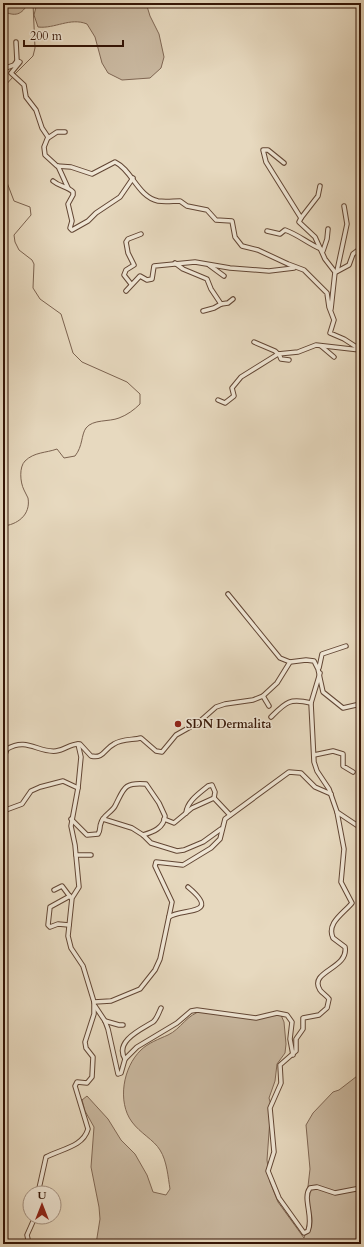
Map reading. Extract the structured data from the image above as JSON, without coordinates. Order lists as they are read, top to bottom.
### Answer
{
  "places": ["SDN Dermalita"],
  "scale_bar": "200 m",
  "north": "top"
}
